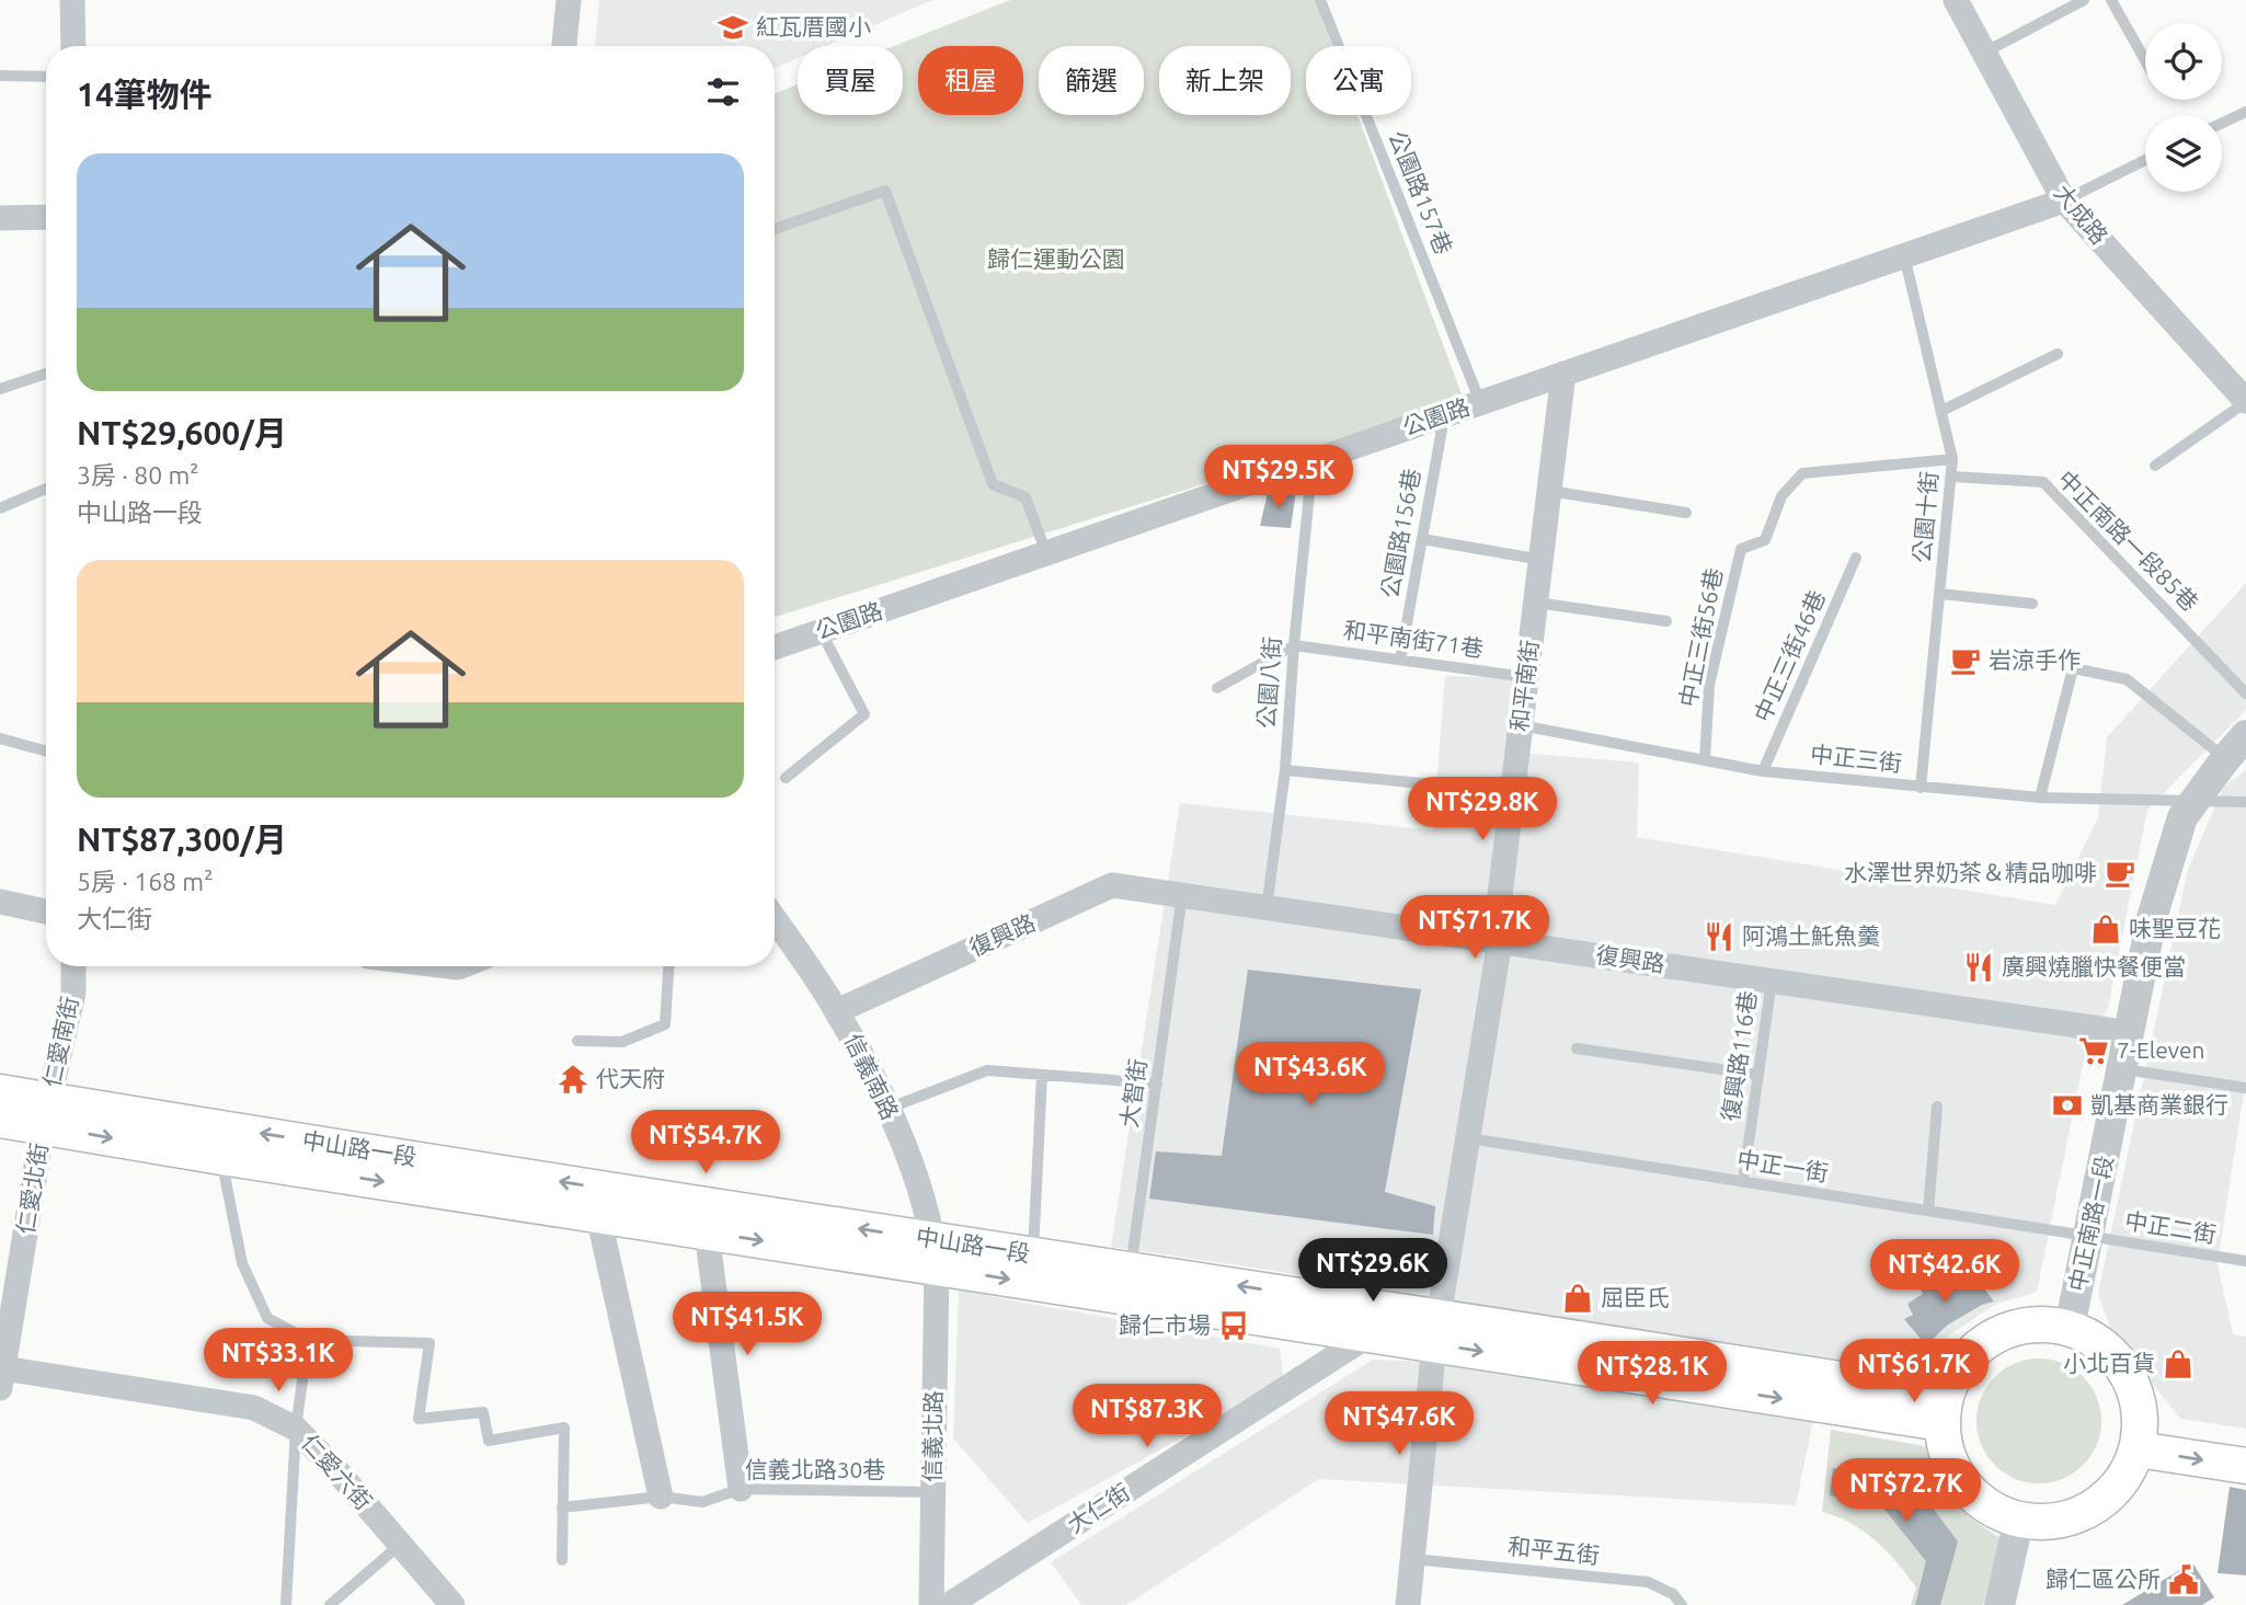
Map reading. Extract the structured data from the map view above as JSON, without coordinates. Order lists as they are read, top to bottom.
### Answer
{
  "streets": {
    "main road": ["中山路一段"],
    "street": [
      "大成路",
      "公園路",
      "和平南街",
      "復興路",
      "仁愛南街",
      "信義南路",
      "仁愛北街",
      "中正南路一段",
      "信義北路",
      "仁愛六街",
      "大仁街"
    ],
    "lane": [
      "公園路157巷",
      "公園十街",
      "公園路156巷",
      "中正南路一段85巷",
      "中正三街56巷",
      "和平南街71巷",
      "中正三街46巷",
      "公園八街",
      "中正三街",
      "復興路116巷",
      "大智街",
      "中正一街",
      "中正二街",
      "信義北路30巷",
      "和平五街"
    ]
  },
  "crossings": [
    ["公園路157巷", "公園路"],
    ["大成路", "公園路"],
    ["公園路", "公園十街"],
    ["公園路", "公園路156巷"],
    ["公園路", "公園八街"],
    ["公園路", "和平南街"],
    ["公園十街", "中正南路一段85巷"],
    ["公園十街", "中正三街56巷"],
    ["公園十街", "中正三街"],
    ["公園路156巷", "和平南街71巷"],
    ["中正三街56巷", "中正三街"],
    ["和平南街71巷", "公園八街"],
    ["和平南街71巷", "和平南街"],
    ["中正三街46巷", "中正三街"],
    ["公園八街", "復興路"],
    ["和平南街", "中正三街"],
    ["和平南街", "復興路"],
    ["和平南街", "中山路一段"],
    ["和平南街", "中正一街"],
    ["和平南街", "和平五街"],
    ["中正三街", "中正南路一段"],
    ["復興路", "復興路116巷"],
    ["復興路", "信義南路"],
    ["復興路", "大智街"],
    ["復興路", "中正南路一段"],
    ["仁愛南街", "中山路一段"],
    ["仁愛南街", "仁愛北街"],
    ["復興路116巷", "中正一街"],
    ["信義南路", "中山路一段"],
    ["信義南路", "信義北路"],
    ["大智街", "中山路一段"],
    ["中山路一段", "仁愛北街"],
    ["中山路一段", "中正南路一段"],
    ["中山路一段", "信義北路"],
    ["中山路一段", "大仁街"],
    ["中正一街", "中正南路一段"],
    ["中正一街", "中正二街"],
    ["仁愛北街", "仁愛六街"],
    ["中正南路一段", "中正二街"],
    ["信義北路", "信義北路30巷"]
  ],
  "parks": ["歸仁運動公園"],
  "places": {
    "school or university": ["紅瓦厝國小"],
    "cafe": ["岩涼手作", "水澤世界奶茶＆精品咖啡"],
    "shop": ["味聖豆花", "屈臣氏", "小北百貨"],
    "restaurant": ["阿鴻土魠魚羹", "廣興燒臘快餐便當"],
    "supermarket": ["7-Eleven"],
    "temple": ["代天府"],
    "bank": ["凱基商業銀行"],
    "bus stop": ["歸仁市場"],
    "public building": ["歸仁區公所"]
  },
  "page": {
    "chip": [
      "買屋",
      "租屋",
      "篩選",
      "新上架",
      "公寓"
    ],
    "heading": "14筆物件",
    "list": [
      {
        "name": "NT$29,600/月",
        "note": "3房 · 80 m² · 中山路一段"
      },
      {
        "name": "NT$87,300/月",
        "note": "5房 · 168 m² · 大仁街"
      }
    ],
    "price": [
      "NT$29.5K",
      "NT$29.8K",
      "NT$71.7K",
      "NT$43.6K",
      "NT$54.7K",
      "NT$29.6K",
      "NT$42.6K",
      "NT$41.5K",
      "NT$33.1K",
      "NT$61.7K",
      "NT$28.1K",
      "NT$87.3K",
      "NT$47.6K",
      "NT$72.7K"
    ]
  }
}
